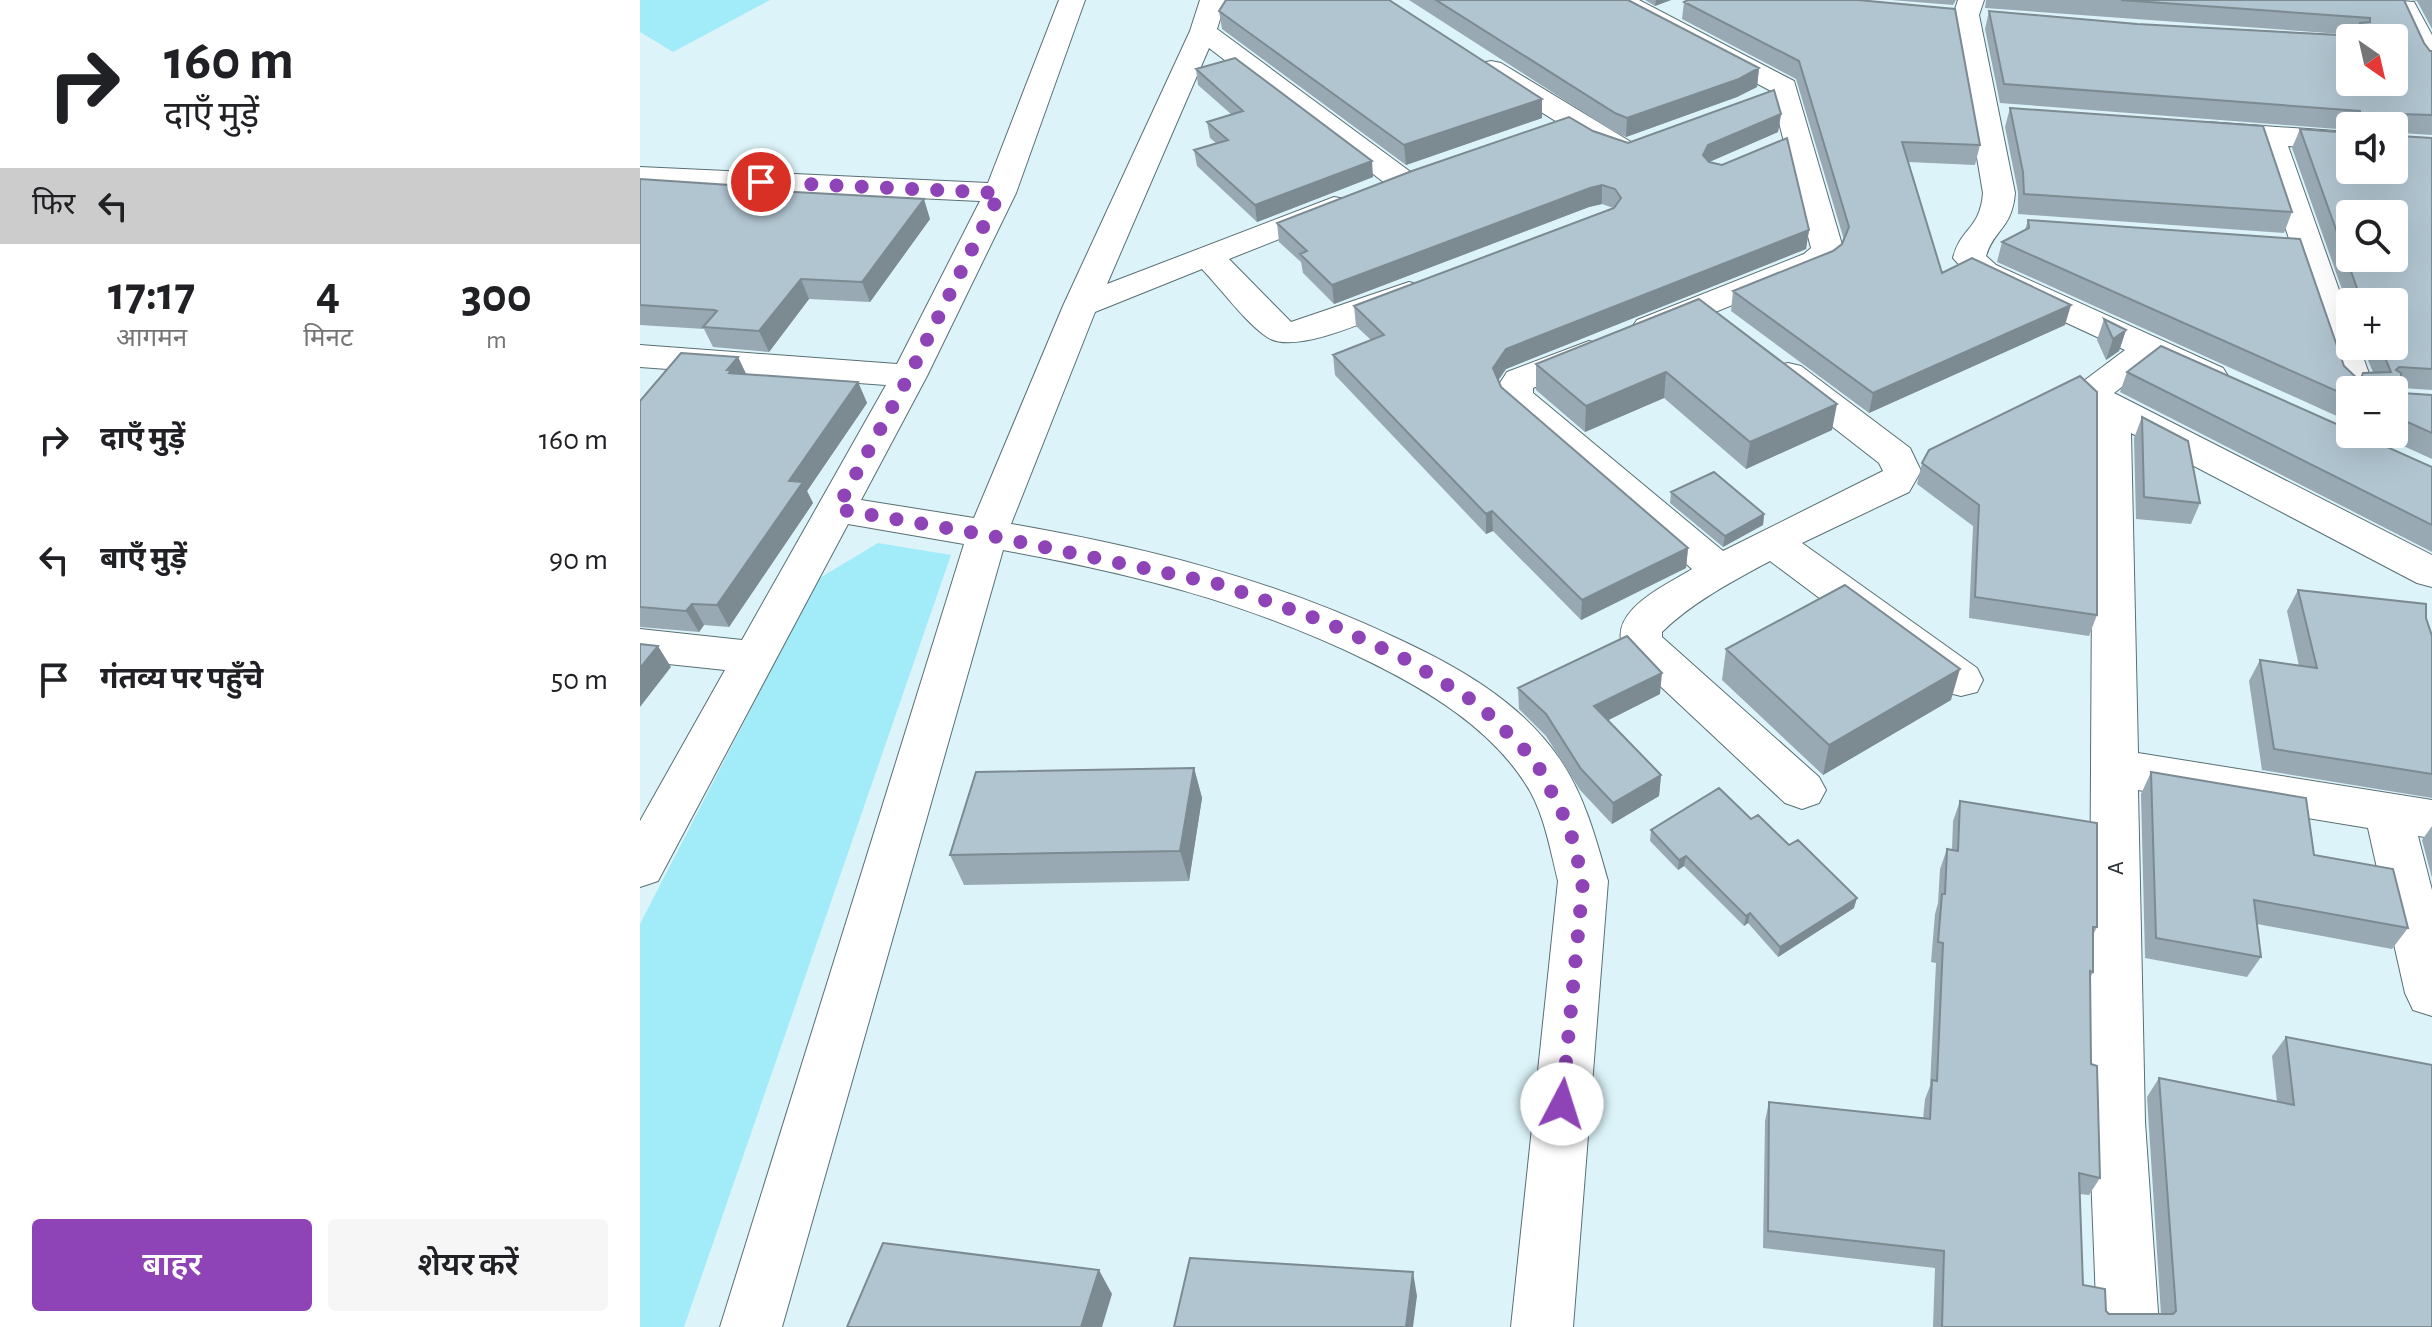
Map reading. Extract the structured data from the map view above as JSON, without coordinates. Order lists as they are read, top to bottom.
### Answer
{
  "streets": {
    "street": ["A"]
  },
  "north": "bottom right",
  "page": {
    "turn": ["160 m", "दाएँ मुड़ें"],
    "map_buttons": ["+", "−"],
    "then": "फिर",
    "eta": [
      "17:17",
      "आगमन",
      "4",
      "मिनट",
      "300",
      "m"
    ],
    "list": [
      {
        "name": "दाएँ मुड़ें",
        "value": "160 m"
      },
      {
        "name": "बाएँ मुड़ें",
        "value": "90 m"
      },
      {
        "name": "गंतव्य पर पहुँचे",
        "value": "50 m"
      }
    ],
    "buttons": ["बाहर", "शेयर करें"]
  }
}
